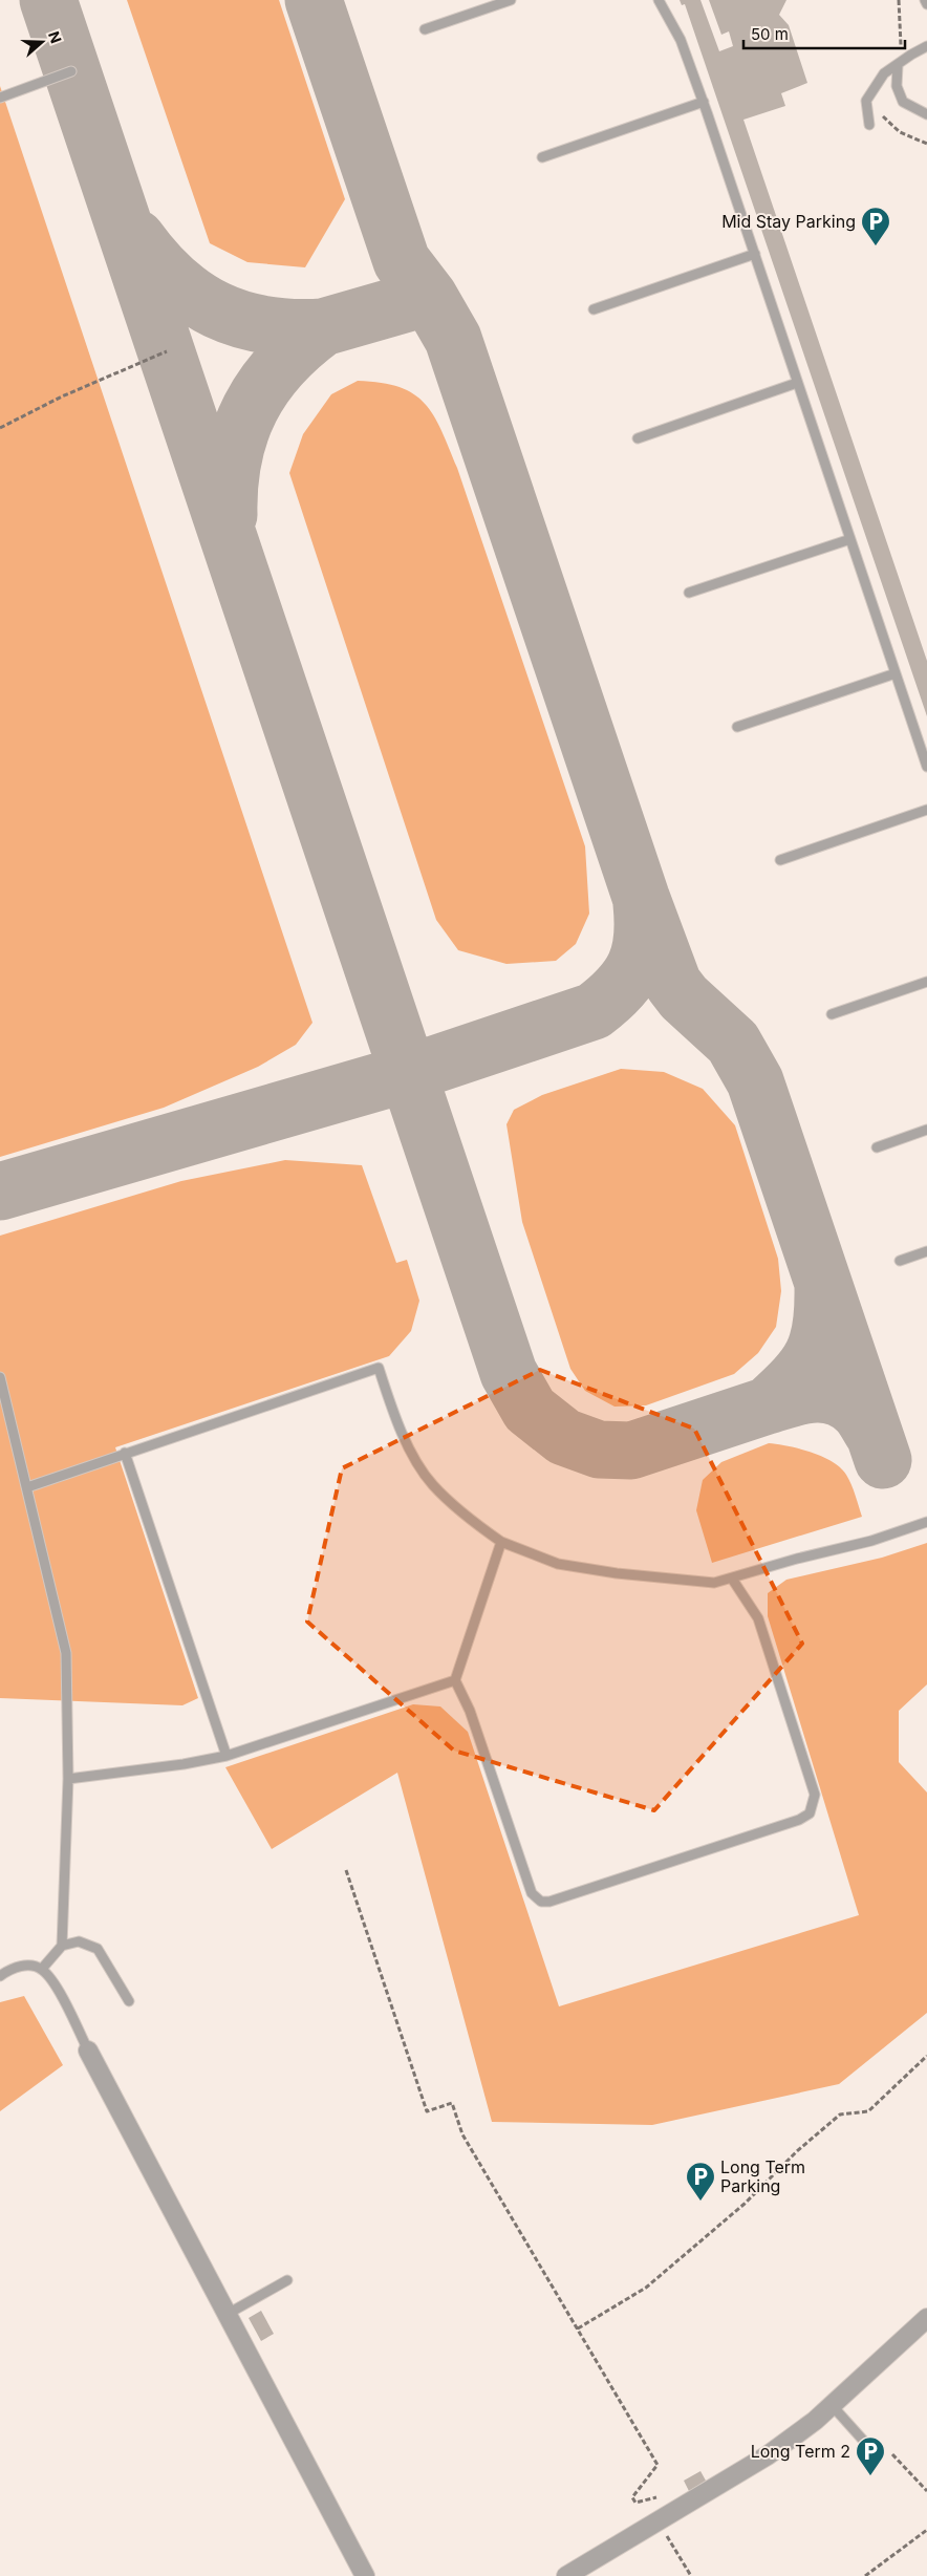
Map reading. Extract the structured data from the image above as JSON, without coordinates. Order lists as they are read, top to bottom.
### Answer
{
  "places": {
    "parking": ["Mid Stay Parking", "Long Term Parking", "Long Term 2"]
  },
  "scale_bar": "50 m",
  "north": "right"
}
